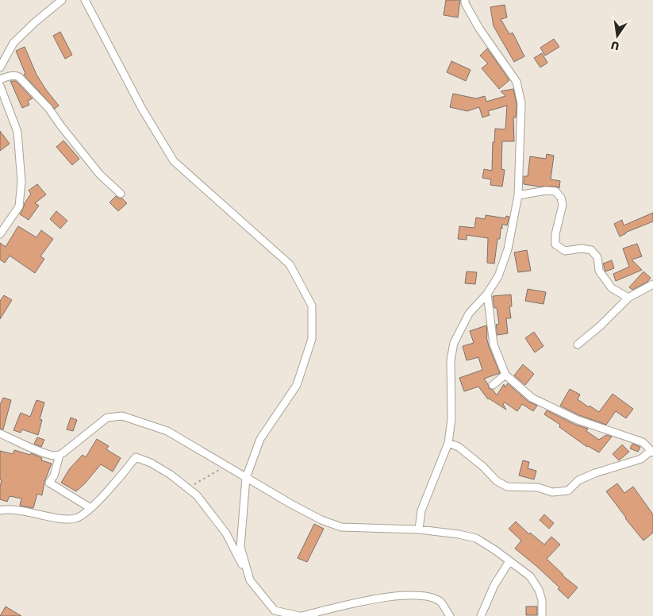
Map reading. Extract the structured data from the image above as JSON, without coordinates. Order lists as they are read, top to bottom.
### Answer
{
  "north": "bottom"
}
